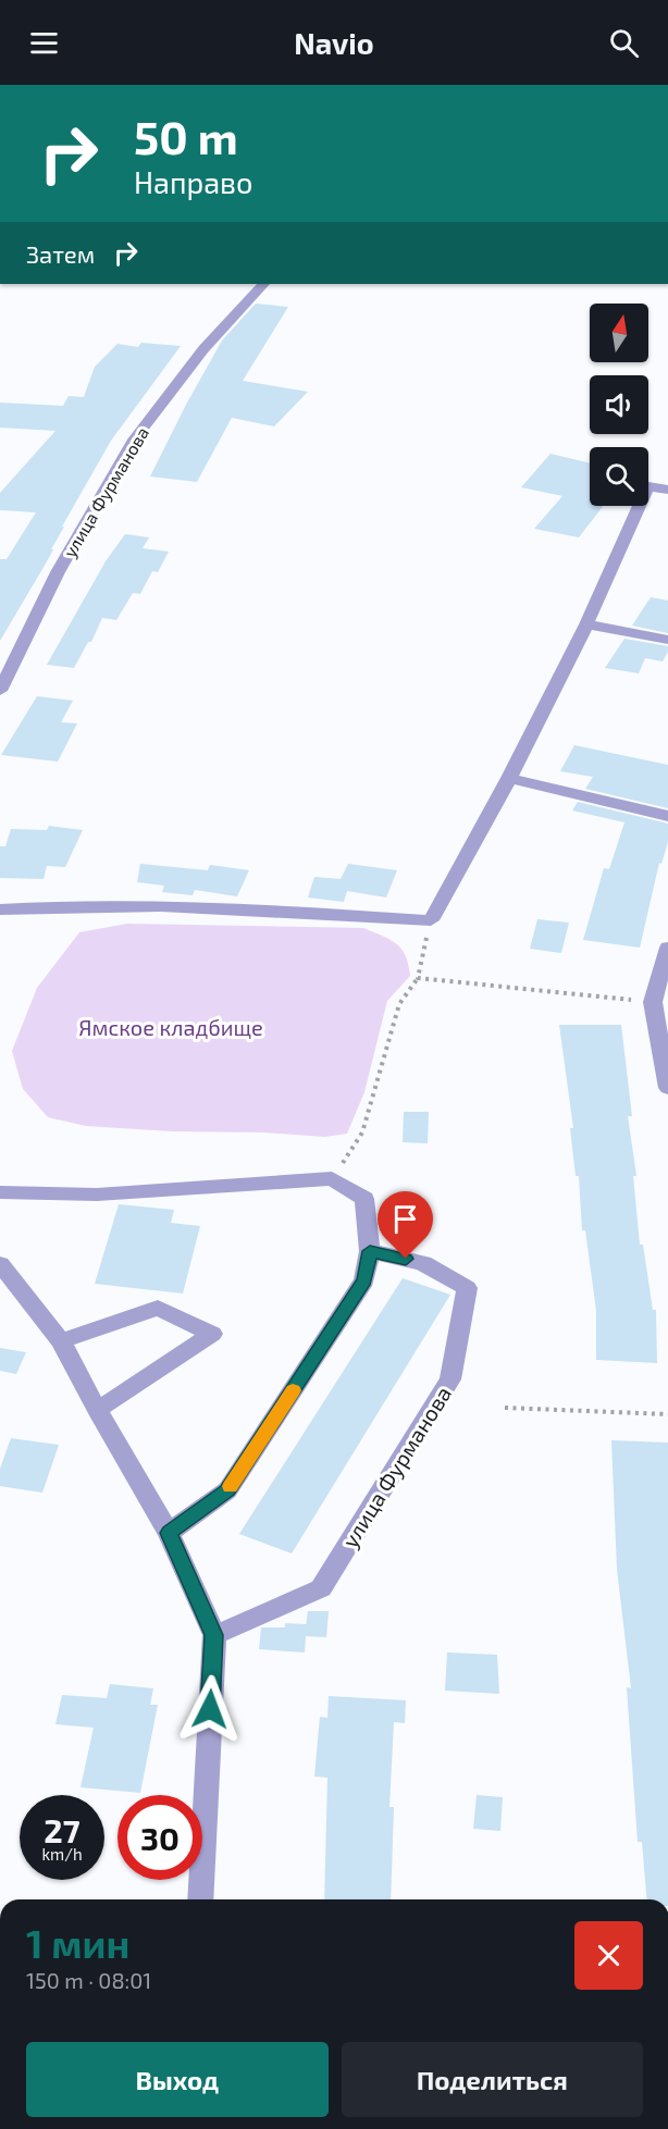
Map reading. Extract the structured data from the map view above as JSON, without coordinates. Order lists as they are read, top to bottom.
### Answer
{
  "streets": {
    "street": ["улица Фурманова"]
  },
  "parks": ["Ямское кладбище"],
  "north": "top",
  "page": {
    "header": "Navio",
    "turn": ["50 m", "Направо"],
    "then": "Затем",
    "speed": "27 km/h",
    "limit": "30",
    "heading": ["1 мин", "150 m · 08:01"],
    "buttons": ["Выход", "Поделиться"]
  }
}
